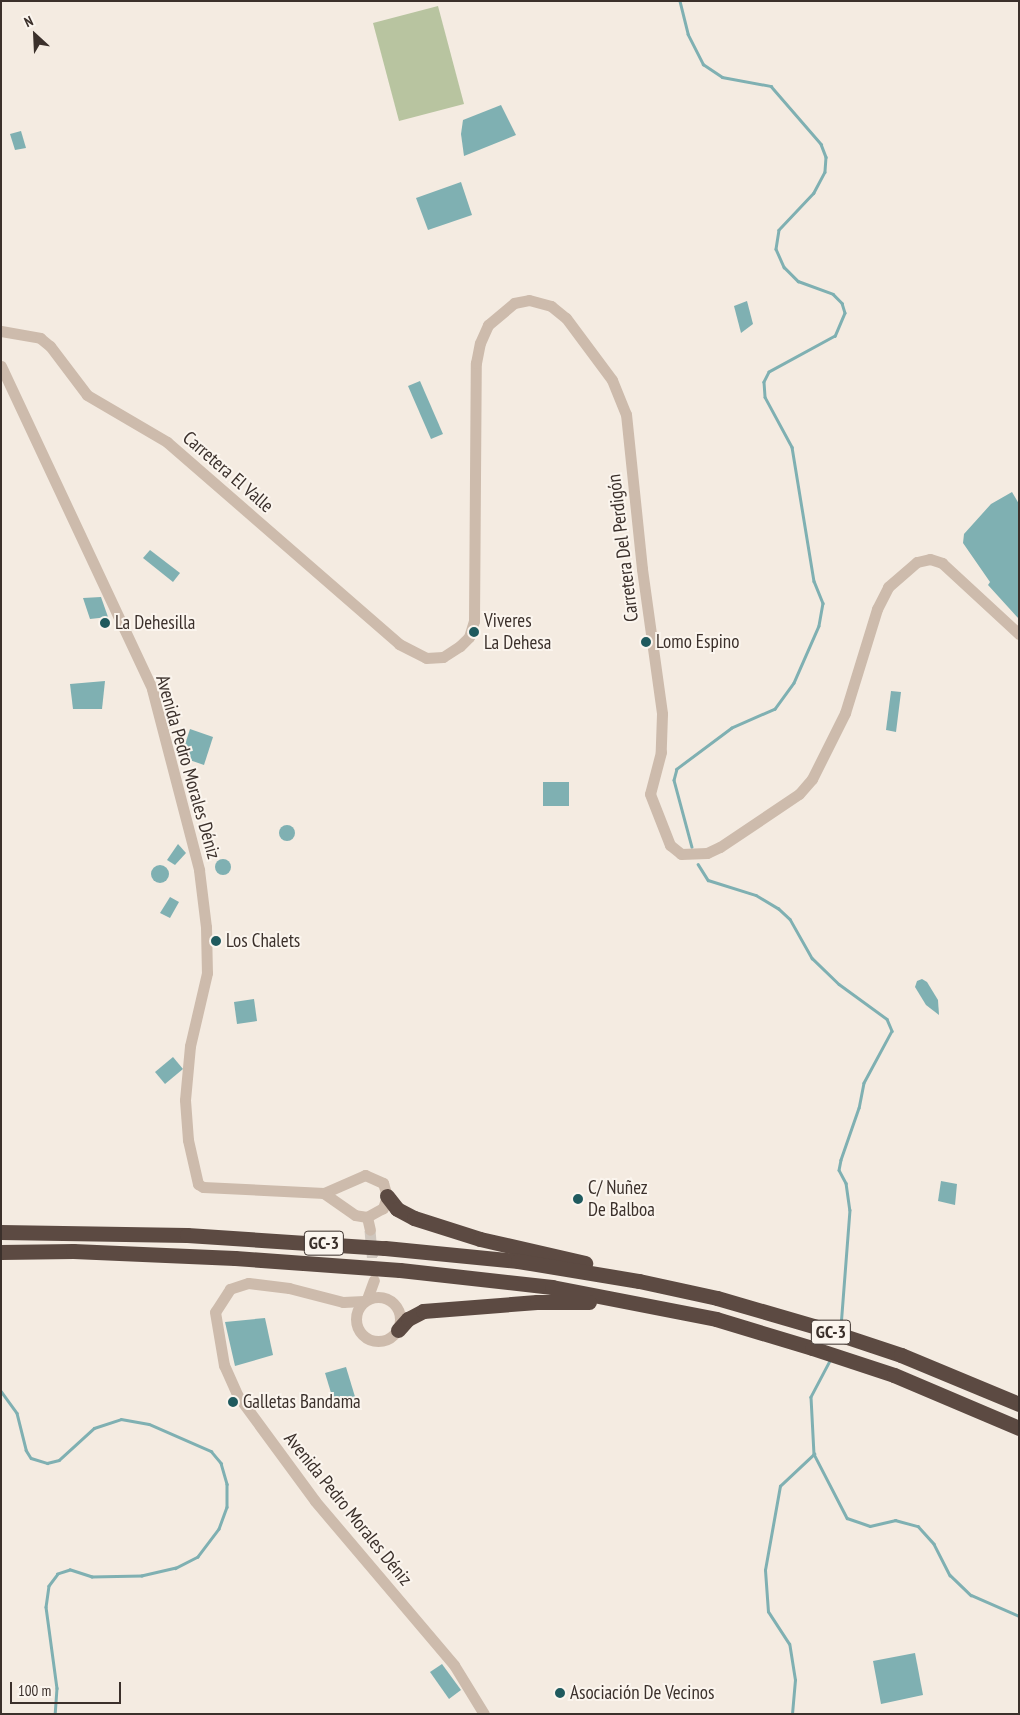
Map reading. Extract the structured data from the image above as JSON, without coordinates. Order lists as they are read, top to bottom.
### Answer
{
  "streets": {
    "highway": ["GC-3"],
    "street": ["Carretera El Valle", "Carretera Del Perdigón", "Avenida Pedro Morales Déniz"]
  },
  "crossings": [
    ["Carretera El Valle", "Carretera Del Perdigón"]
  ],
  "places": [
    "La Dehesilla",
    "Viveres La Dehesa",
    "Lomo Espino",
    "Los Chalets",
    "C/ Nuñez De Balboa",
    "Galletas Bandama",
    "Asociación De Vecinos"
  ],
  "scale_bar": "100 m",
  "north": "top left"
}
